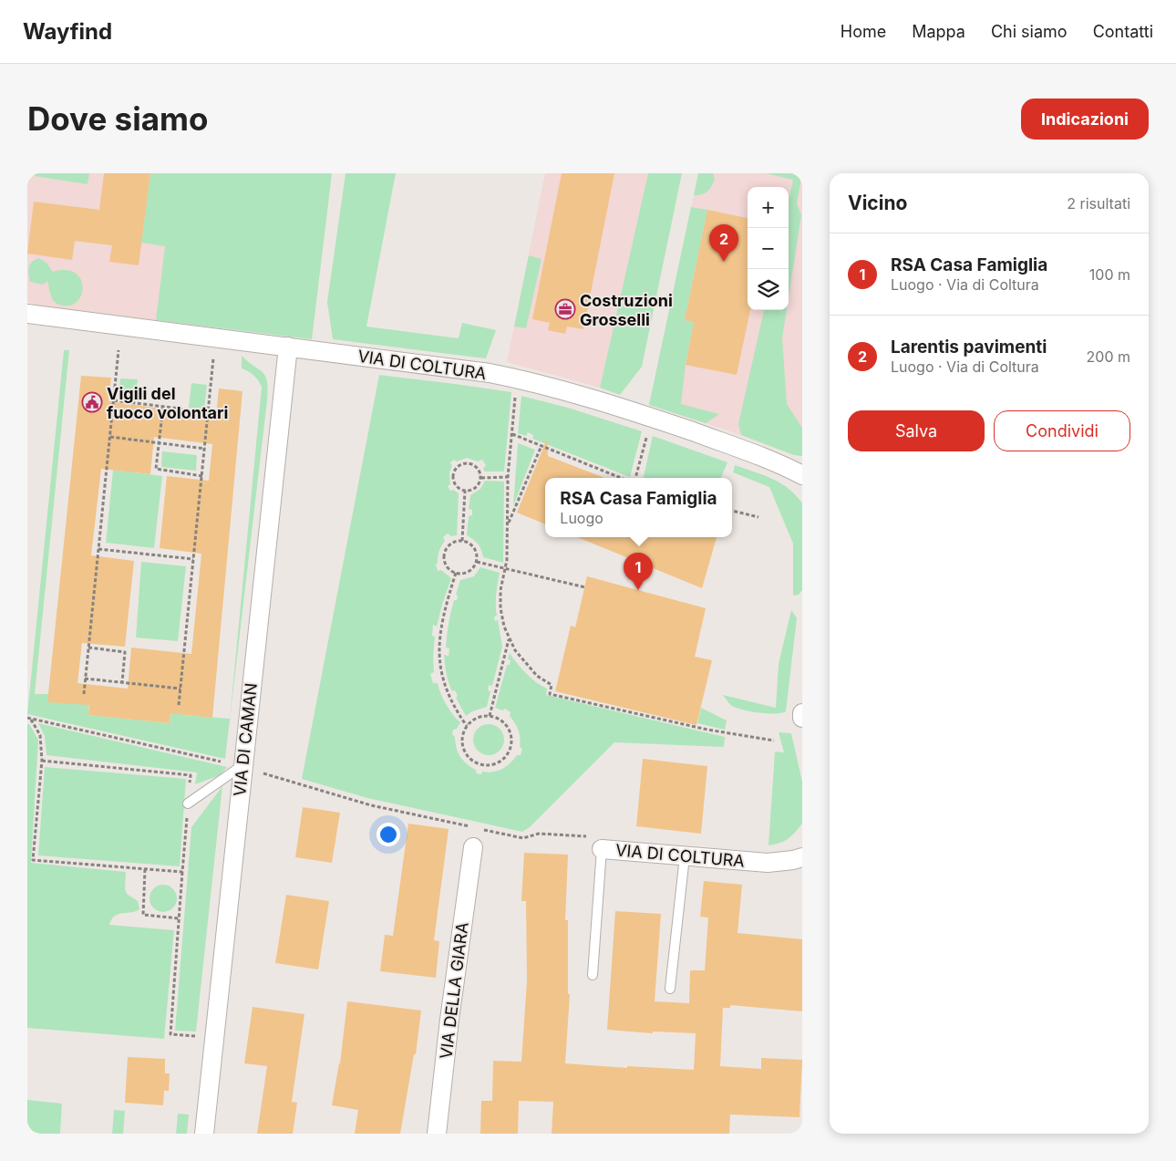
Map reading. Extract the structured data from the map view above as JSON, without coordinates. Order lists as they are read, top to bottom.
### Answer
{
  "streets": {
    "street": ["VIA DI COLTURA", "VIA DI CAMAN", "VIA DELLA GIARA"]
  },
  "crossings": [
    ["VIA DI COLTURA", "VIA DI CAMAN"]
  ],
  "places": {
    "office": ["Costruzioni Grosselli"],
    "public building": ["Vigili del fuoco volontari"]
  },
  "page": {
    "header": "Wayfind",
    "nav": [
      "Home",
      "Mappa",
      "Chi siamo",
      "Contatti"
    ],
    "buttons": [
      "Indicazioni",
      ["Salva", "Condividi"]
    ],
    "title": "Dove siamo",
    "heading": ["Vicino", "2 risultati"],
    "map_buttons": ["+", "−"],
    "pins": ["2", "1"],
    "list": [
      {
        "mark": "1",
        "name": "RSA Casa Famiglia",
        "note": "Luogo · Via di Coltura",
        "value": "100 m"
      },
      {
        "mark": "2",
        "name": "Larentis pavimenti",
        "note": "Luogo · Via di Coltura",
        "value": "200 m"
      }
    ],
    "popup": ["RSA Casa Famiglia", "Luogo"]
  }
}
